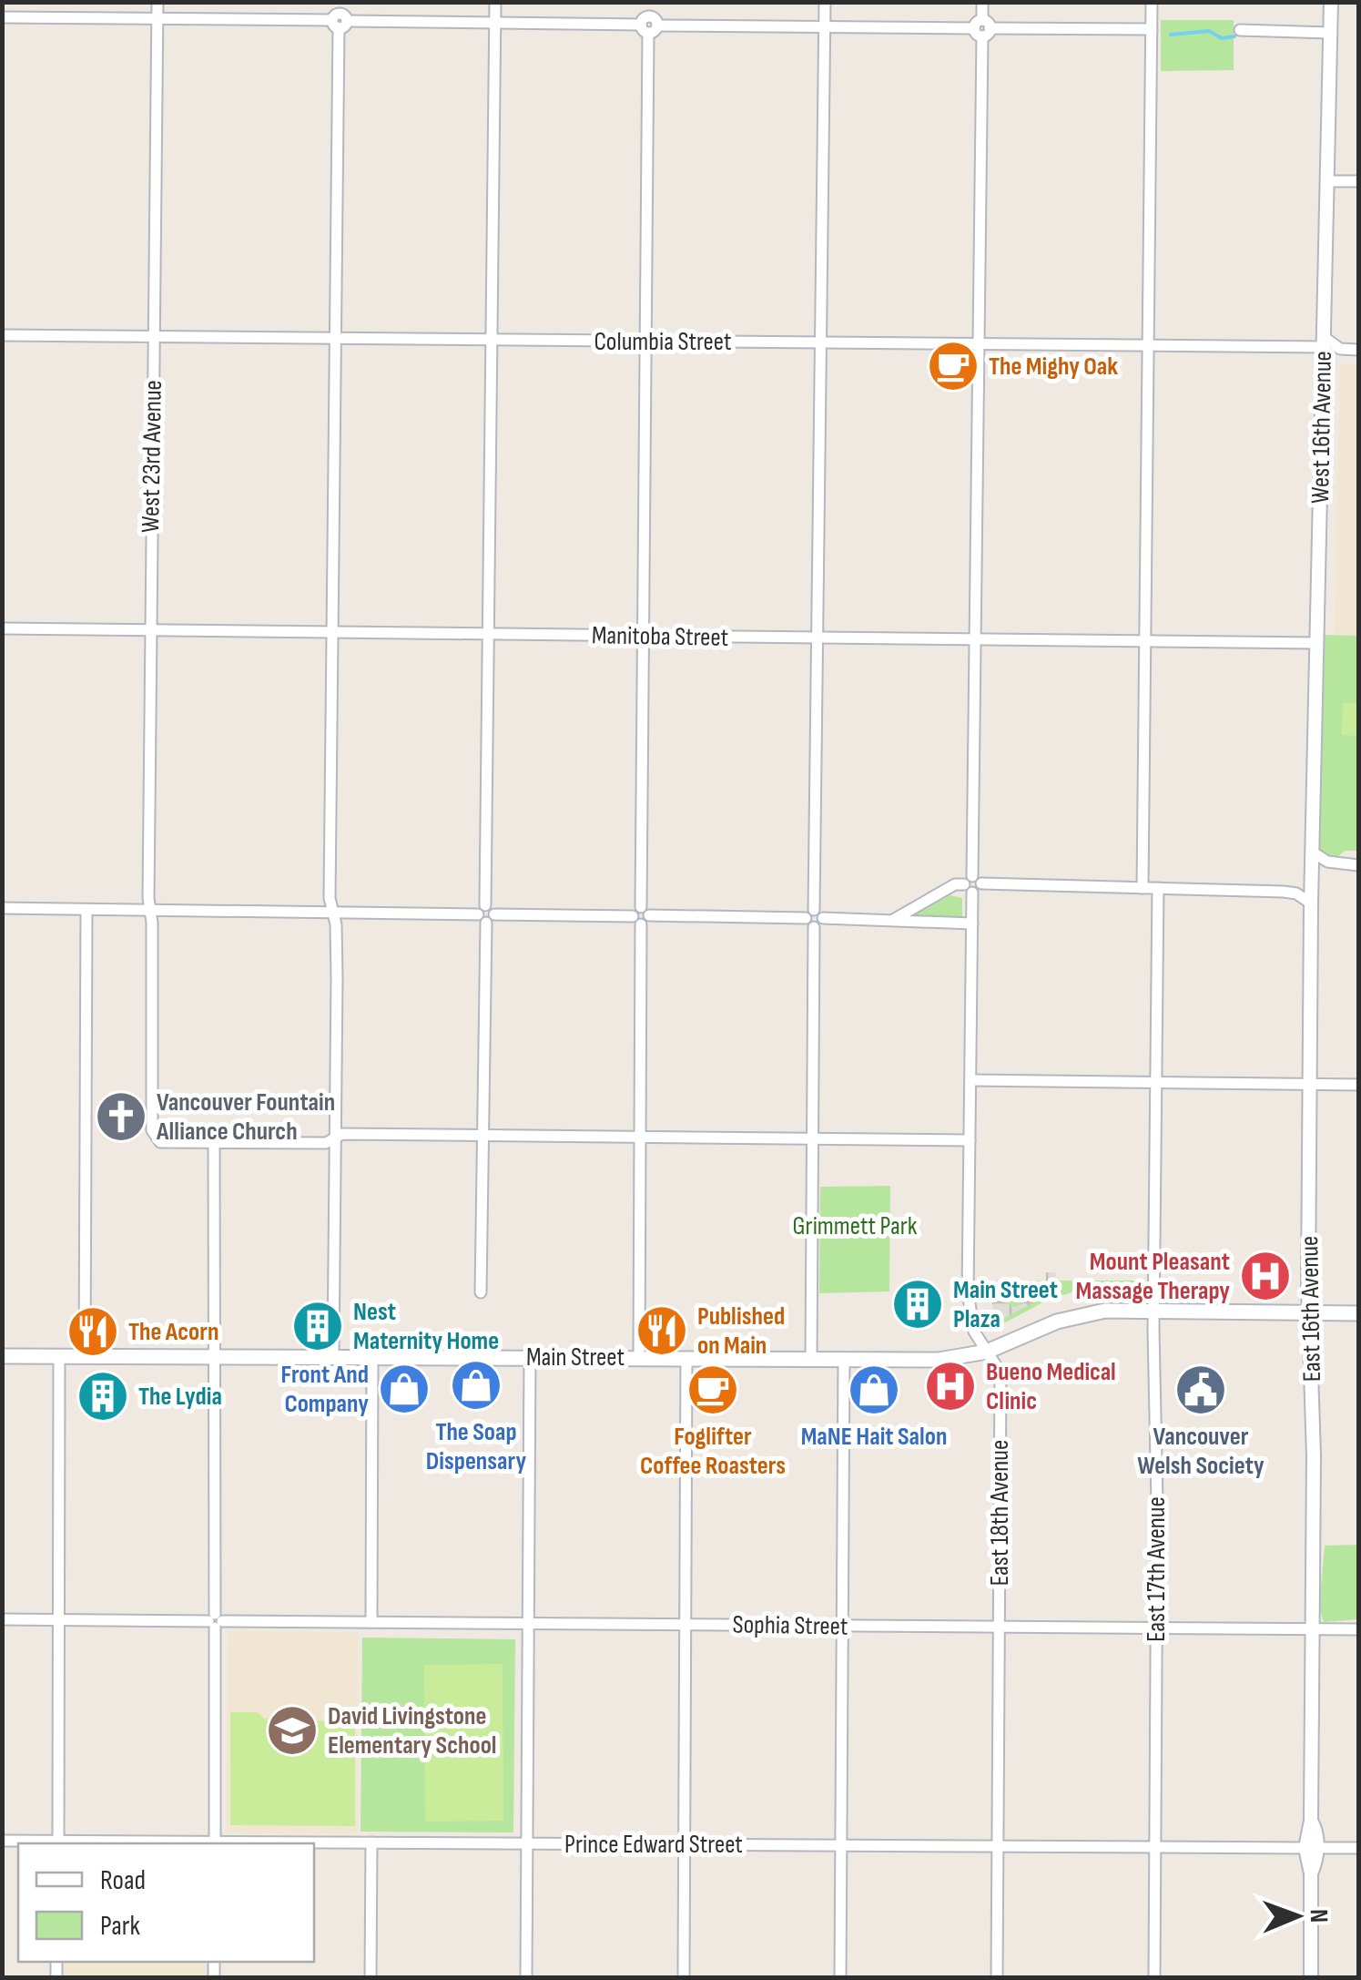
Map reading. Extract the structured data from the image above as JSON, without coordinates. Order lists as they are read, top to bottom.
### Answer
{
  "streets": {
    "main road": ["Main Street"],
    "street": [
      "Columbia Street",
      "West 16th Avenue",
      "West 23rd Avenue",
      "Manitoba Street",
      "East 16th Avenue",
      "East 18th Avenue",
      "East 17th Avenue",
      "Sophia Street",
      "Prince Edward Street"
    ]
  },
  "crossings": [
    ["Columbia Street", "West 16th Avenue"],
    ["Columbia Street", "West 23rd Avenue"],
    ["Columbia Street", "East 18th Avenue"],
    ["West 16th Avenue", "Manitoba Street"],
    ["West 16th Avenue", "East 16th Avenue"],
    ["West 23rd Avenue", "Manitoba Street"],
    ["Manitoba Street", "East 18th Avenue"],
    ["East 16th Avenue", "Main Street"],
    ["East 16th Avenue", "Sophia Street"],
    ["East 16th Avenue", "Prince Edward Street"],
    ["Main Street", "East 18th Avenue"],
    ["Main Street", "East 17th Avenue"],
    ["East 18th Avenue", "Sophia Street"],
    ["East 18th Avenue", "Prince Edward Street"],
    ["East 17th Avenue", "Sophia Street"],
    ["East 17th Avenue", "Prince Edward Street"]
  ],
  "parks": ["Grimmett Park"],
  "places": {
    "cafe": ["The Mighy Oak", "Foglifter Coffee Roasters"],
    "church": ["Vancouver Fountain Alliance Church"],
    "hospital": ["Mount Pleasant Massage Therapy", "Bueno Medical Clinic"],
    "building": ["Main Street Plaza", "Nest Maternity Home", "The Lydia"],
    "restaurant": ["Published on Main", "The Acorn"],
    "shop": ["The Soap Dispensary", "Front And Company", "MaNE Hait Salon"],
    "public building": ["Vancouver Welsh Society"],
    "school or university": ["David Livingstone Elementary School"]
  },
  "legend": ["Road", "Park"],
  "north": "right"
}
